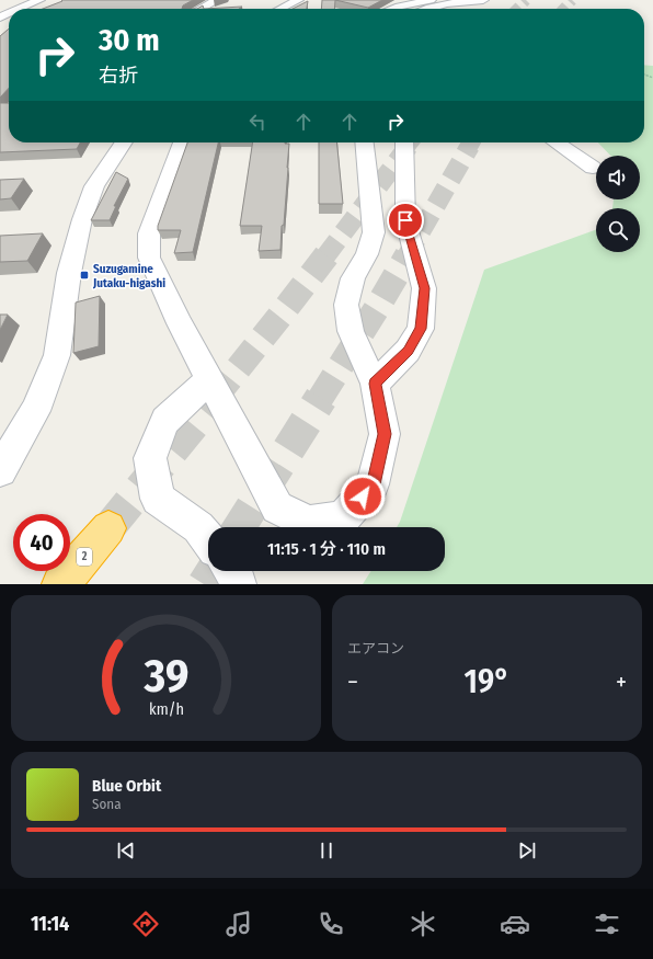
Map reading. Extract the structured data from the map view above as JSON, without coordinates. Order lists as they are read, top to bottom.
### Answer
{
  "streets": {
    "highway": ["2"]
  },
  "places": {
    "transit": ["Suzugamine Jutaku-higashi"]
  },
  "page": {
    "turn": ["30 m", "右折"],
    "limit": "40",
    "trip": "11:15 · 1 分 · 110 m",
    "tile": "エアコン",
    "heat": ["−", "19°", "+"],
    "song": ["Blue Orbit", "Sona"],
    "tabs": "11:14",
    "gauge": ["39", "km/h"]
  }
}
